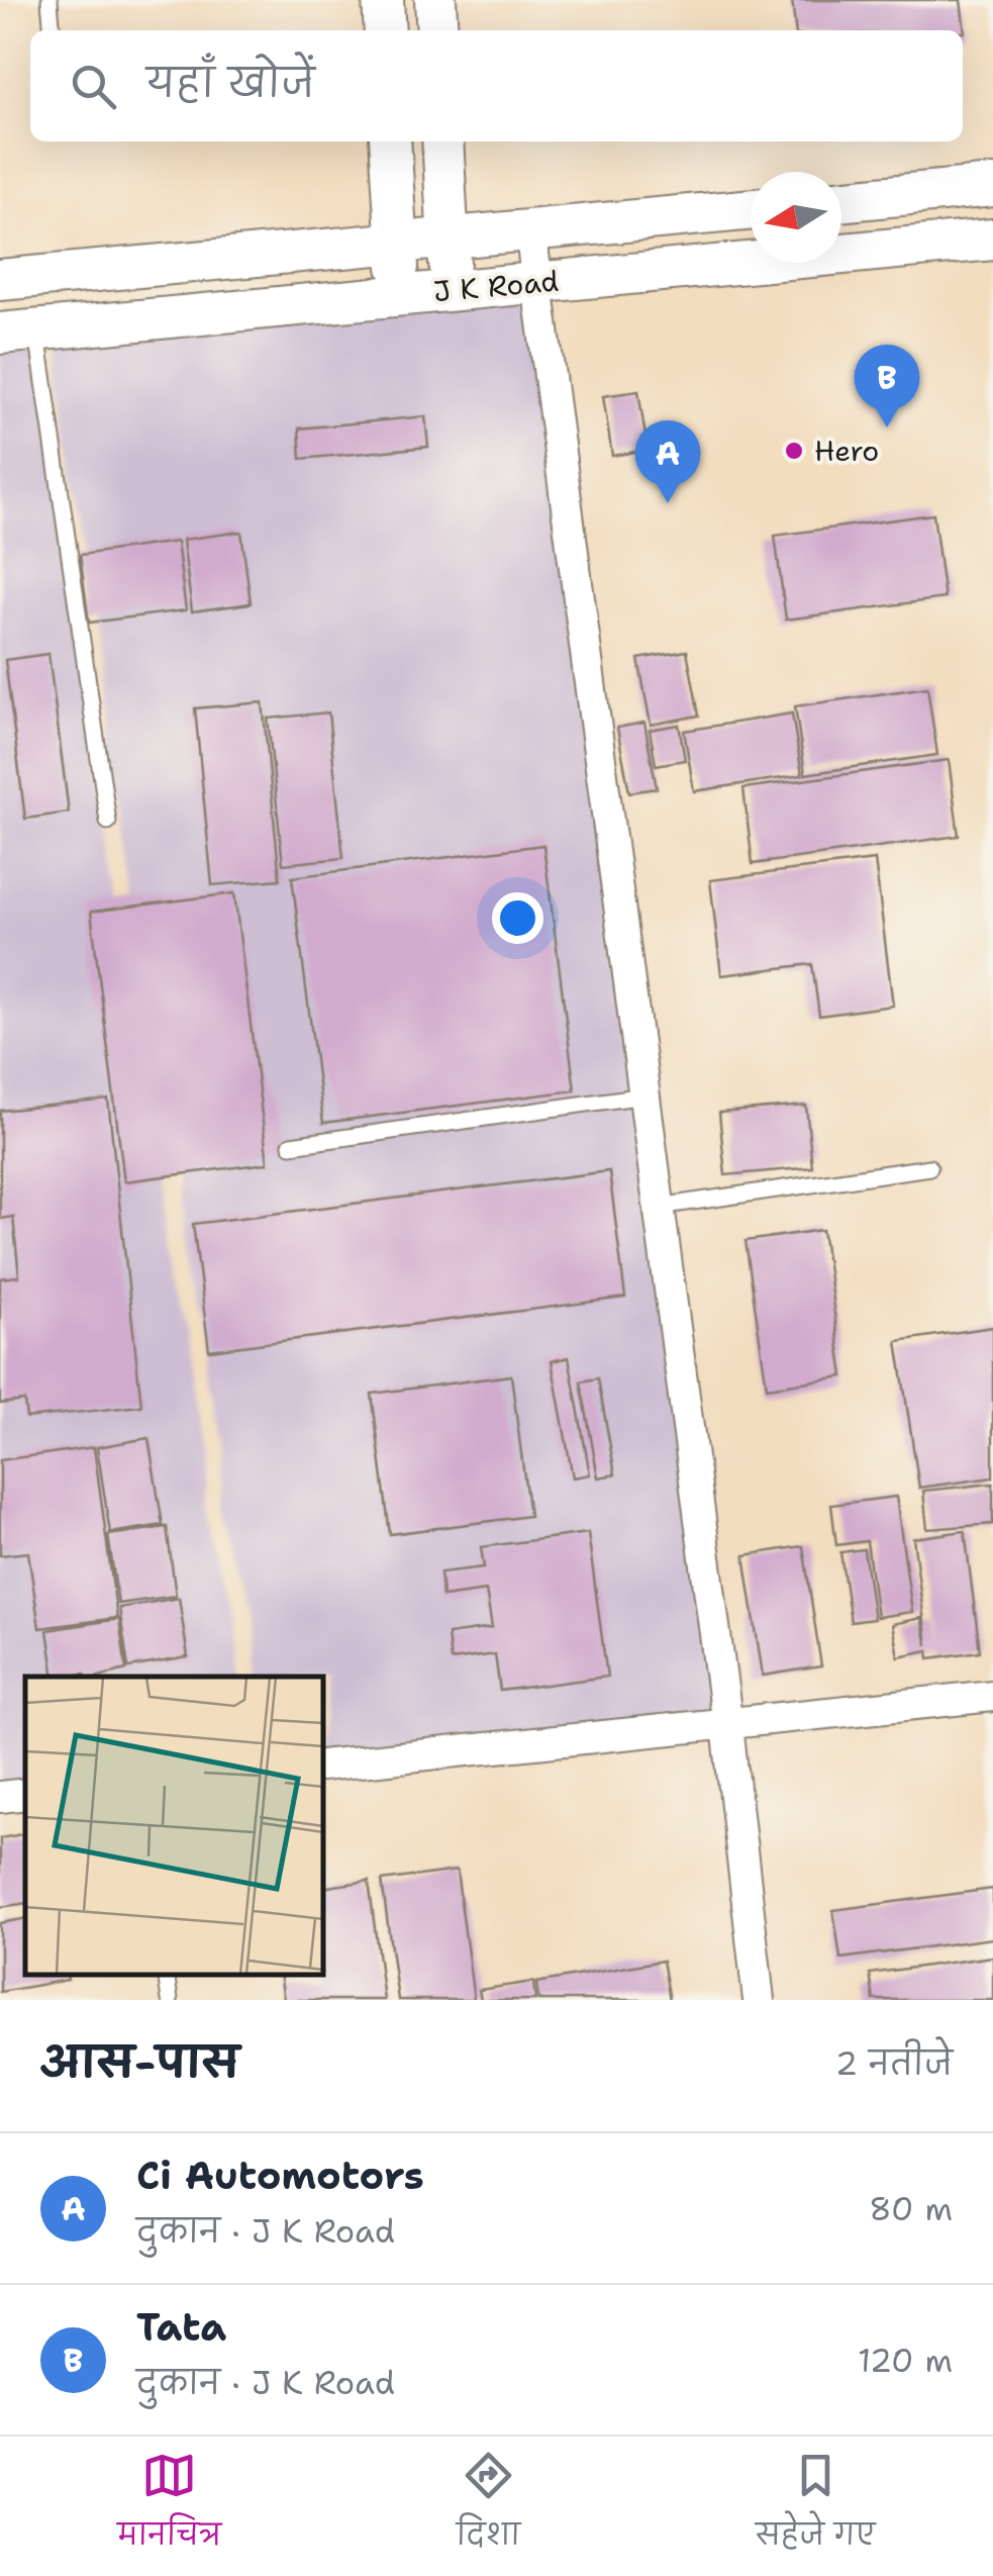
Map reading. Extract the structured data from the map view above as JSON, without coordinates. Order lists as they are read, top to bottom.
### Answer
{
  "streets": {
    "main road": ["J K Road"]
  },
  "places": ["Hero"],
  "north": "left",
  "page": {
    "search": "यहाँ खोजें",
    "pins": ["B", "A"],
    "heading": ["आस-पास", "2 नतीजे"],
    "list": [
      {
        "mark": "A",
        "name": "Ci Automotors",
        "note": "दुकान · J K Road",
        "value": "80 m"
      },
      {
        "mark": "B",
        "name": "Tata",
        "note": "दुकान · J K Road",
        "value": "120 m"
      }
    ],
    "nav": ["मानचित्र", "दिशा", "सहेजे गए"]
  }
}
